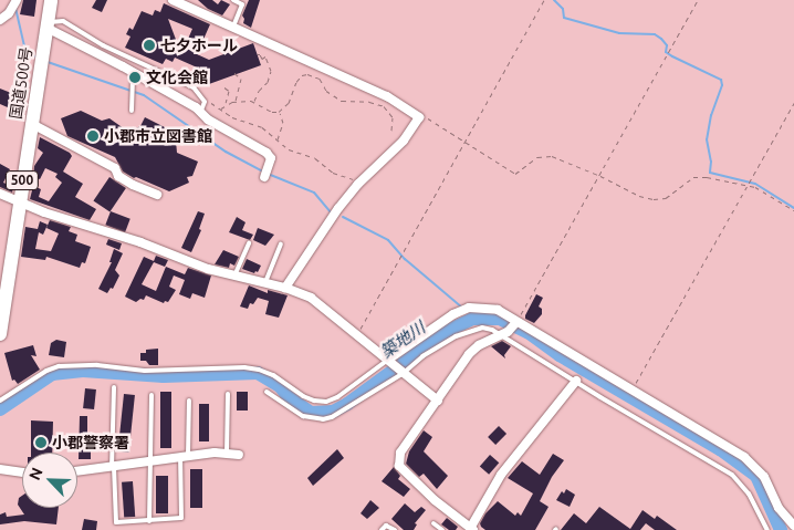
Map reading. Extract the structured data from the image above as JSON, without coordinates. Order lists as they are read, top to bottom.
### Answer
{
  "streets": {
    "highway": ["国道500号", "500"]
  },
  "water": ["築地川"],
  "places": [
    "七夕ホール",
    "文化会館",
    "小郡市立図書館",
    "小郡警察署"
  ],
  "north": "top left"
}
